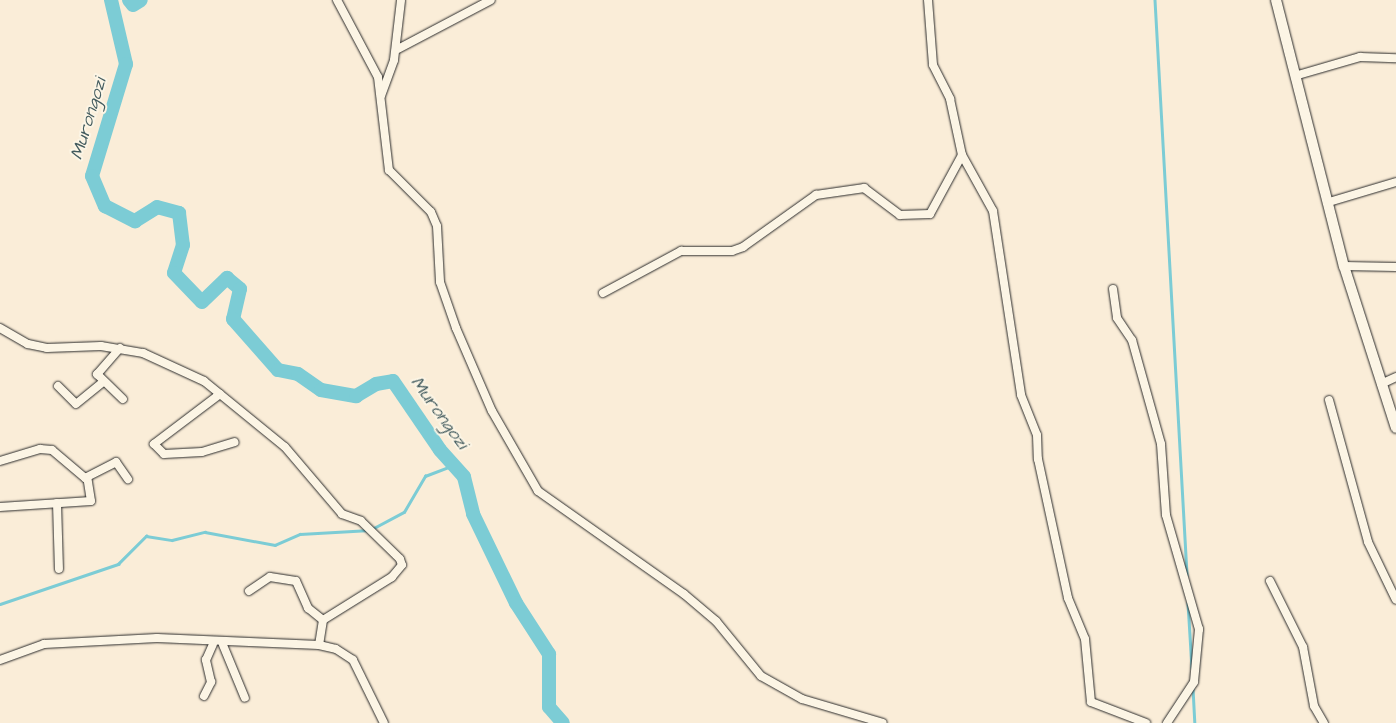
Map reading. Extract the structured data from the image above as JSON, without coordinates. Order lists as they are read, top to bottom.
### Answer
{
  "water": ["Murongozi"]
}
